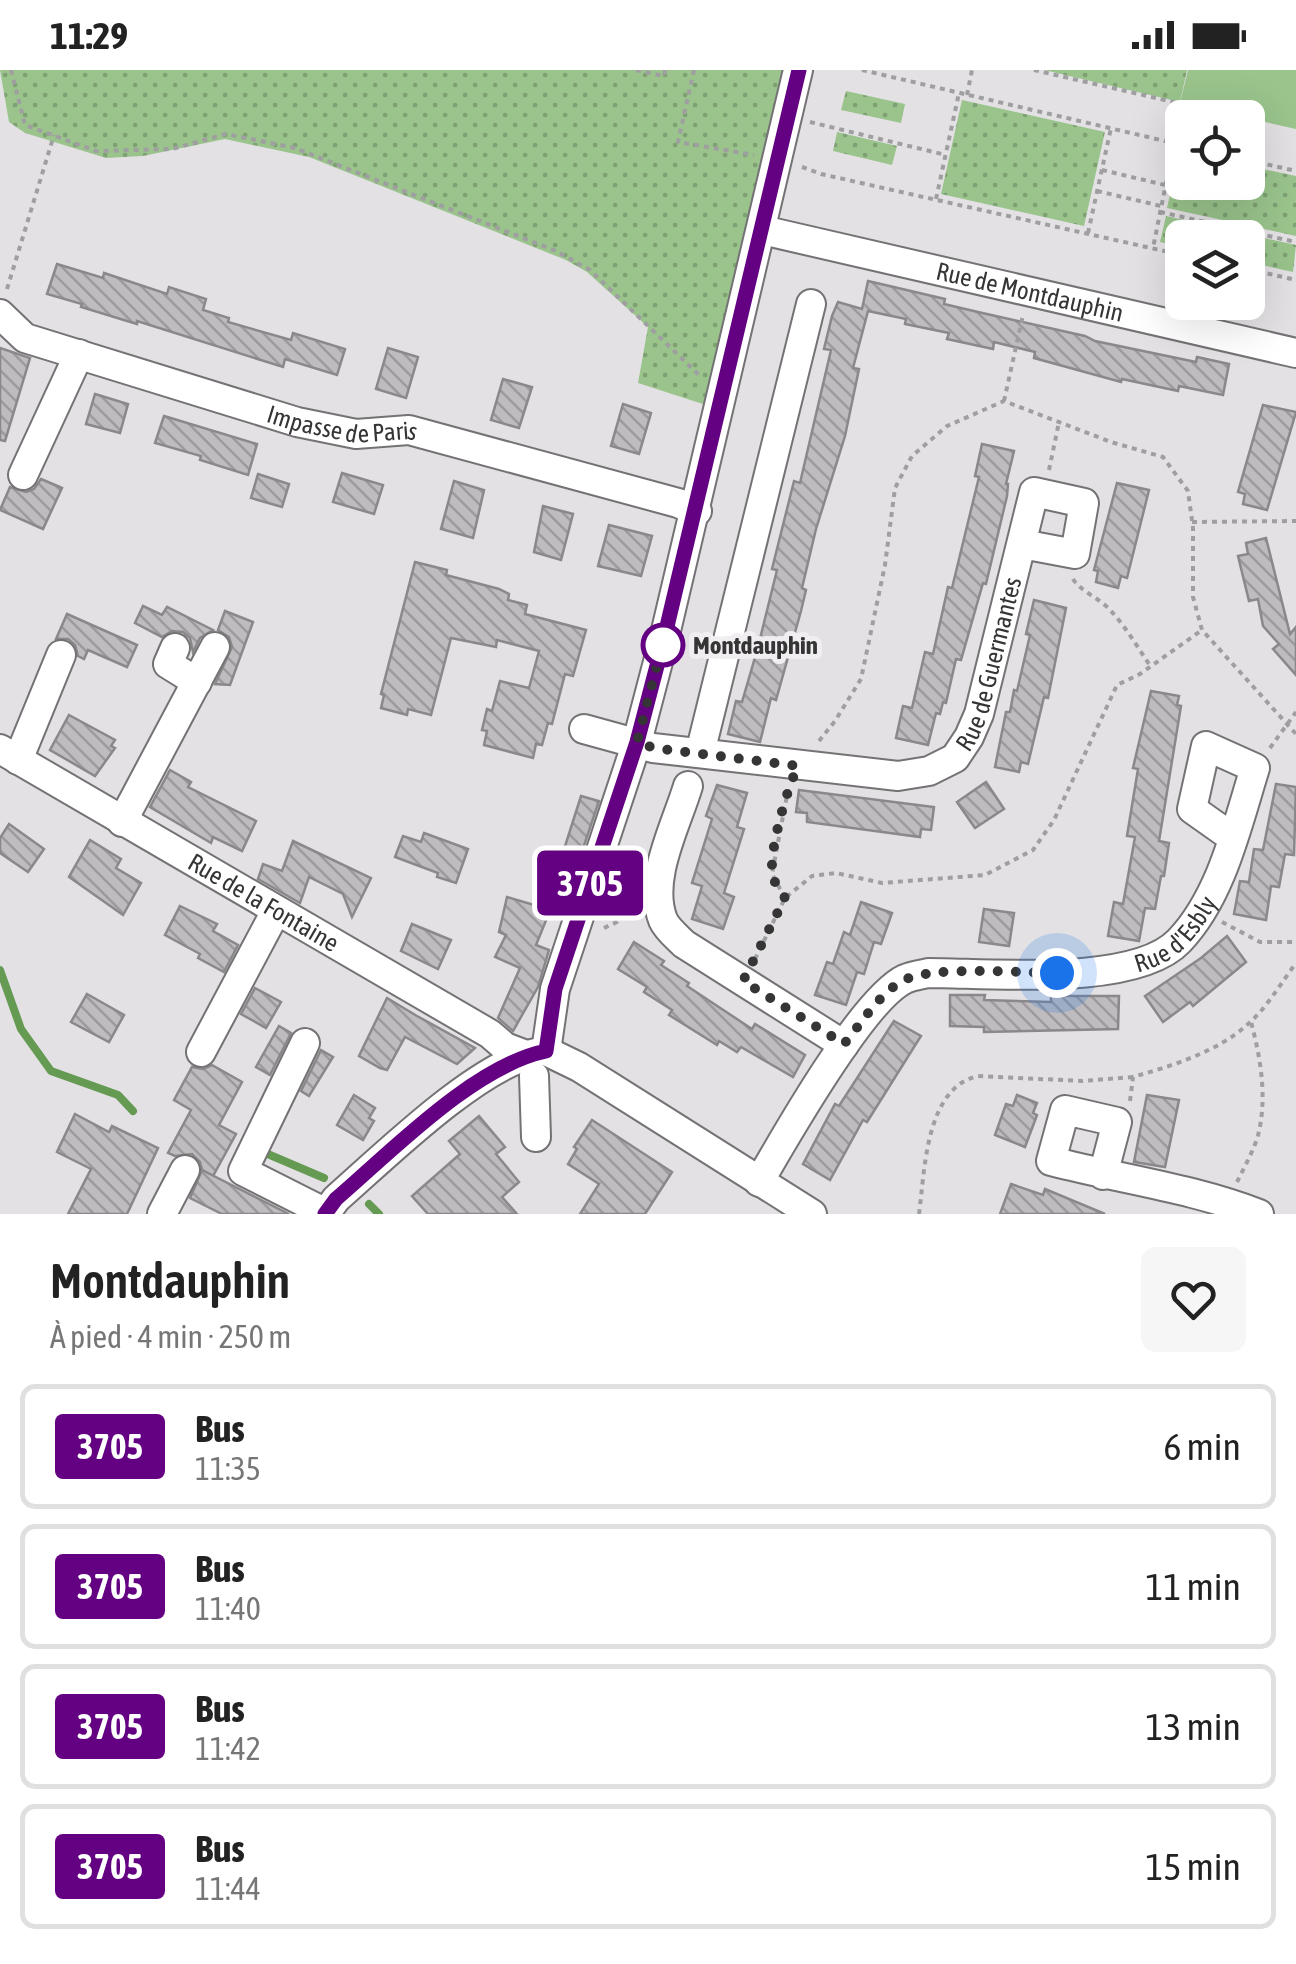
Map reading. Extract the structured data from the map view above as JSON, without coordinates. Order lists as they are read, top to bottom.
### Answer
{
  "streets": {
    "street": [
      "Rue de Montdauphin",
      "Impasse de Paris",
      "Rue de Guermantes",
      "Rue de la Fontaine",
      "Rue d'Esbly"
    ]
  },
  "crossings": [
    ["Rue de la Fontaine", "Rue d'Esbly"]
  ],
  "places": ["Montdauphin"],
  "lines": ["bus line 3705"],
  "page": {
    "status": "11:29",
    "on_map": "3705",
    "heading": ["Montdauphin", "À pied · 4 min · 250 m"],
    "list": [
      {
        "mark": "3705",
        "name": "Bus",
        "note": "11:35",
        "value": "6 min"
      },
      {
        "mark": "3705",
        "name": "Bus",
        "note": "11:40",
        "value": "11 min"
      },
      {
        "mark": "3705",
        "name": "Bus",
        "note": "11:42",
        "value": "13 min"
      },
      {
        "mark": "3705",
        "name": "Bus",
        "note": "11:44",
        "value": "15 min"
      }
    ]
  }
}
